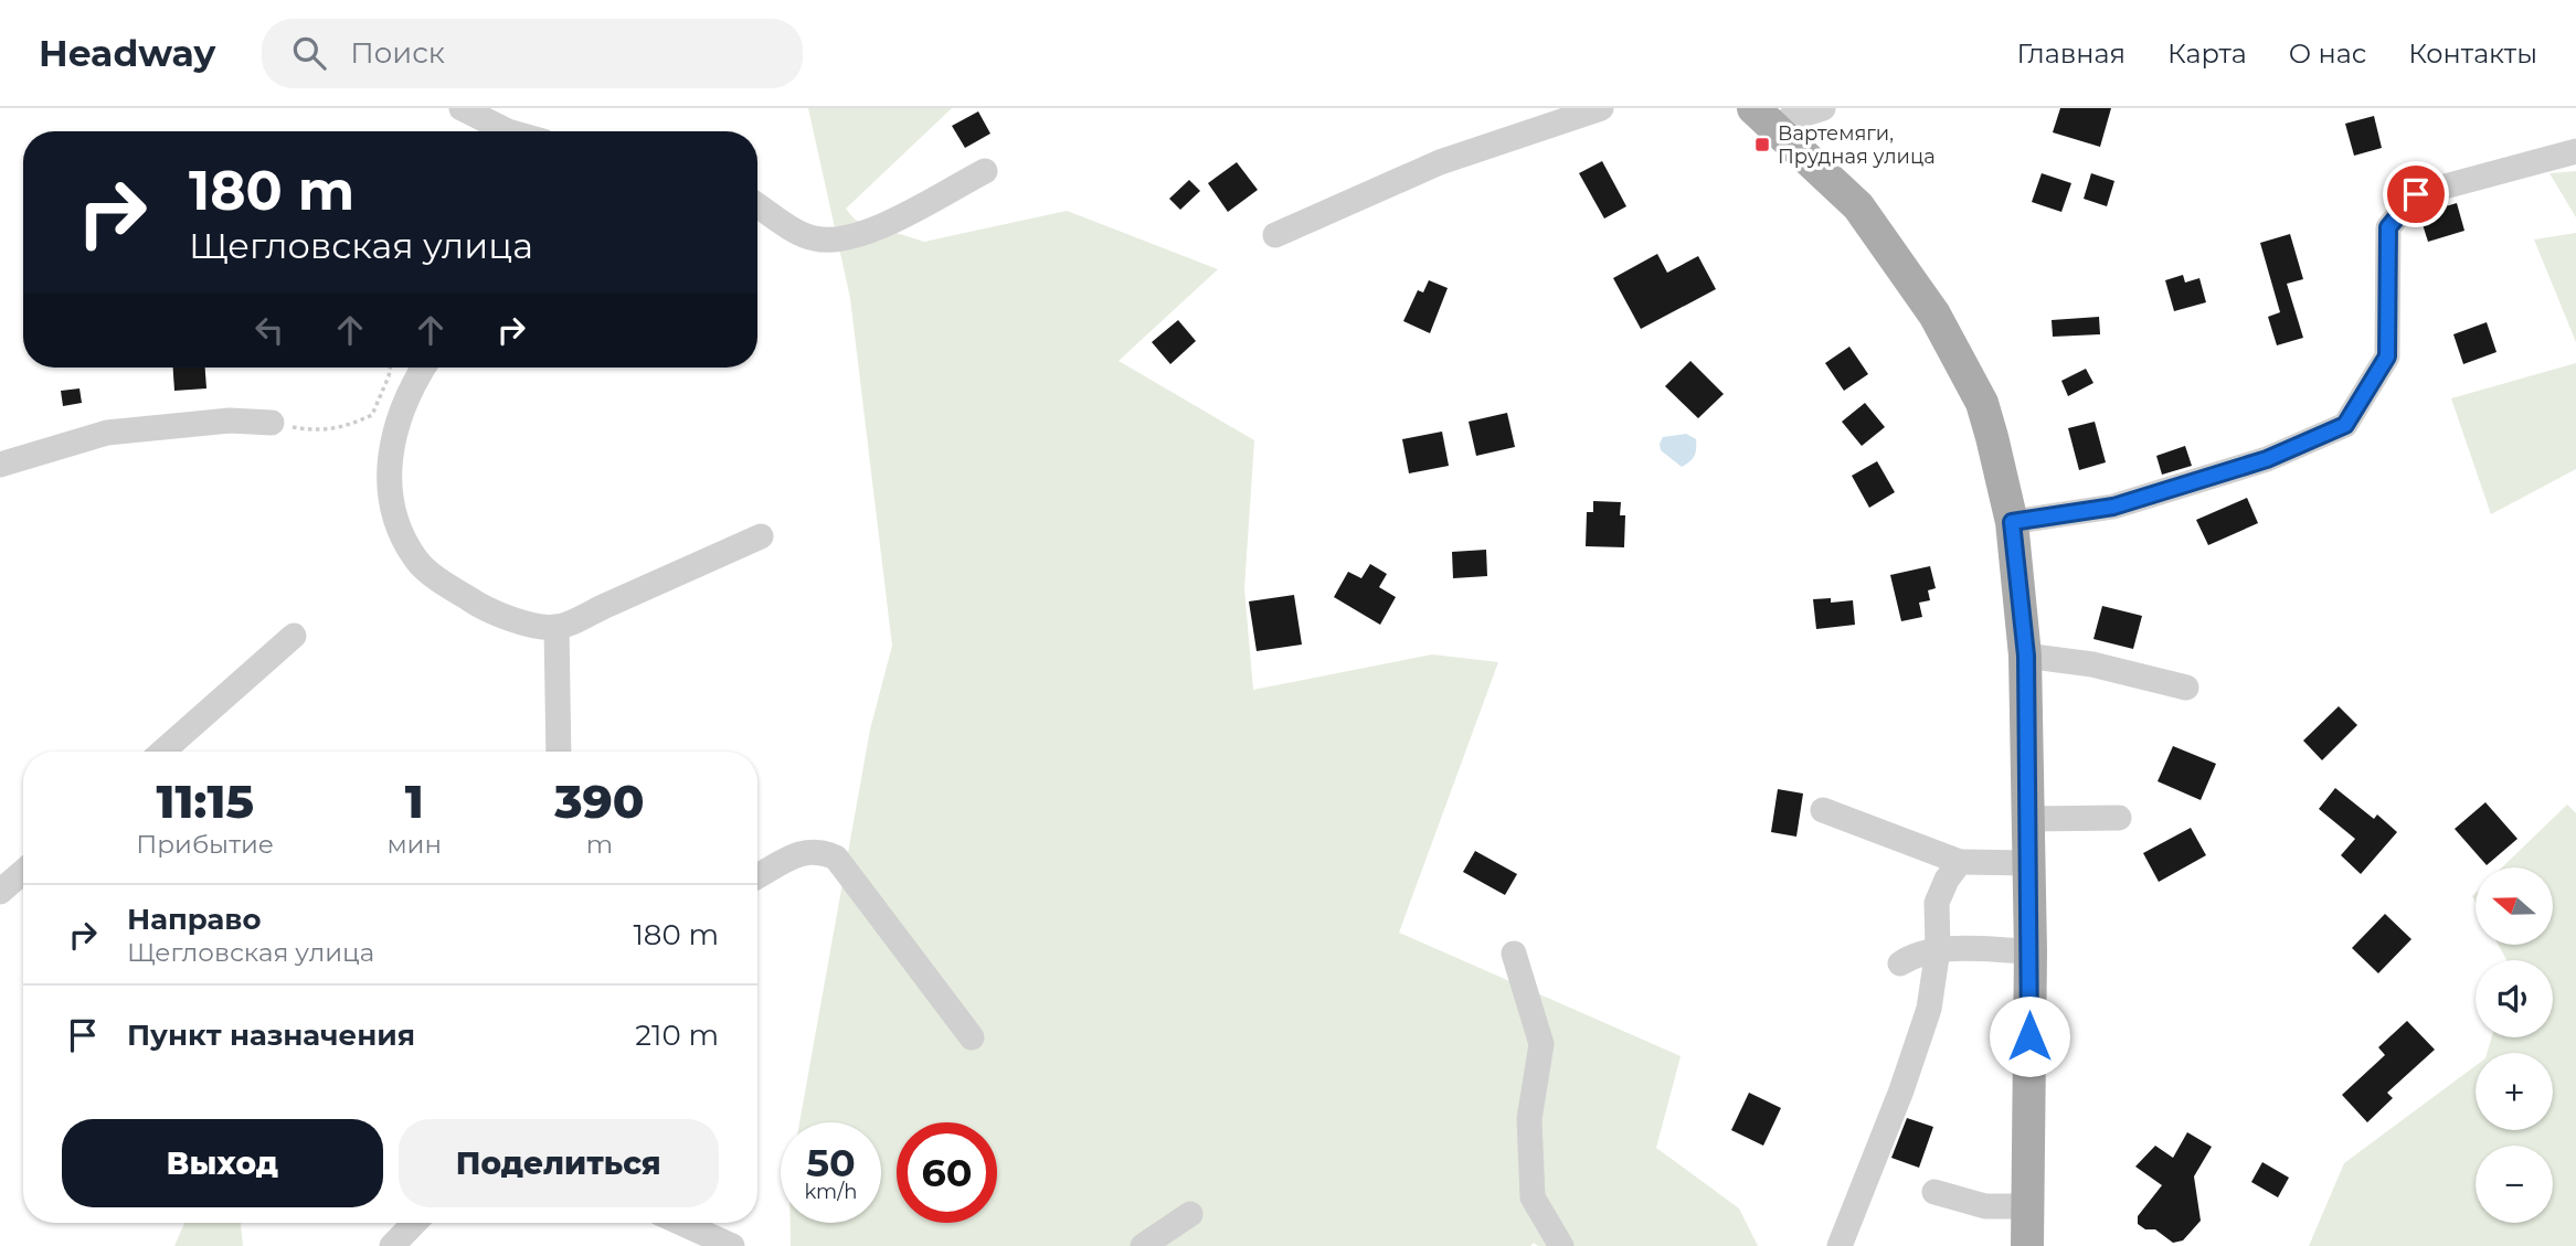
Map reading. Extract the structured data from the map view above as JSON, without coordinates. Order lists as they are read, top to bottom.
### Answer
{
  "places": {
    "transit": ["Вартемяги, Прудная улица"]
  },
  "north": "left",
  "page": {
    "header": "Headway",
    "search": "Поиск",
    "nav": [
      "Главная",
      "Карта",
      "О нас",
      "Контакты"
    ],
    "turn": ["180 m", "Щегловская улица"],
    "eta": [
      "11:15",
      "Прибытие",
      "1",
      "мин",
      "390",
      "m"
    ],
    "map_buttons": ["+", "−"],
    "list": [
      {
        "name": "Направо",
        "note": "Щегловская улица",
        "value": "180 m"
      },
      {
        "name": "Пункт назначения",
        "value": "210 m"
      }
    ],
    "buttons": ["Выход", "Поделиться"],
    "speed": "50 km/h",
    "limit": "60"
  }
}
